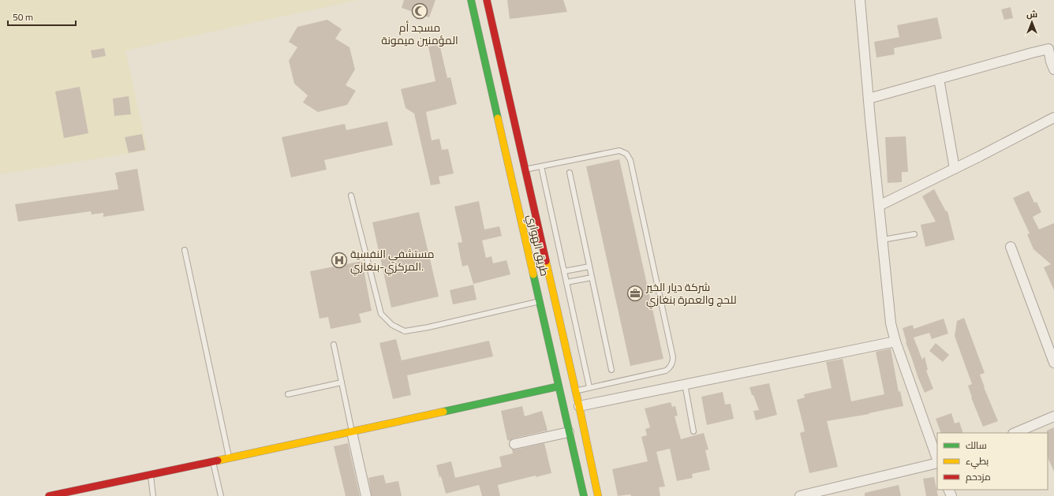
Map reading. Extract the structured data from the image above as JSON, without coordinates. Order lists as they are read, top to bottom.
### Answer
{
  "streets": {
    "main road": ["طريق الهواري"]
  },
  "places": {
    "mosque": ["مسجد أم المؤمنين ميمونة"],
    "hospital": ["مستشفي النفسية المركزي-بنغازي."],
    "office": ["شركة ديار الخير للحج والعمرة بنغازي"]
  },
  "legend": ["سالك", "بطيء", "مزدحم"],
  "scale_bar": "50 m",
  "north": "top"
}
